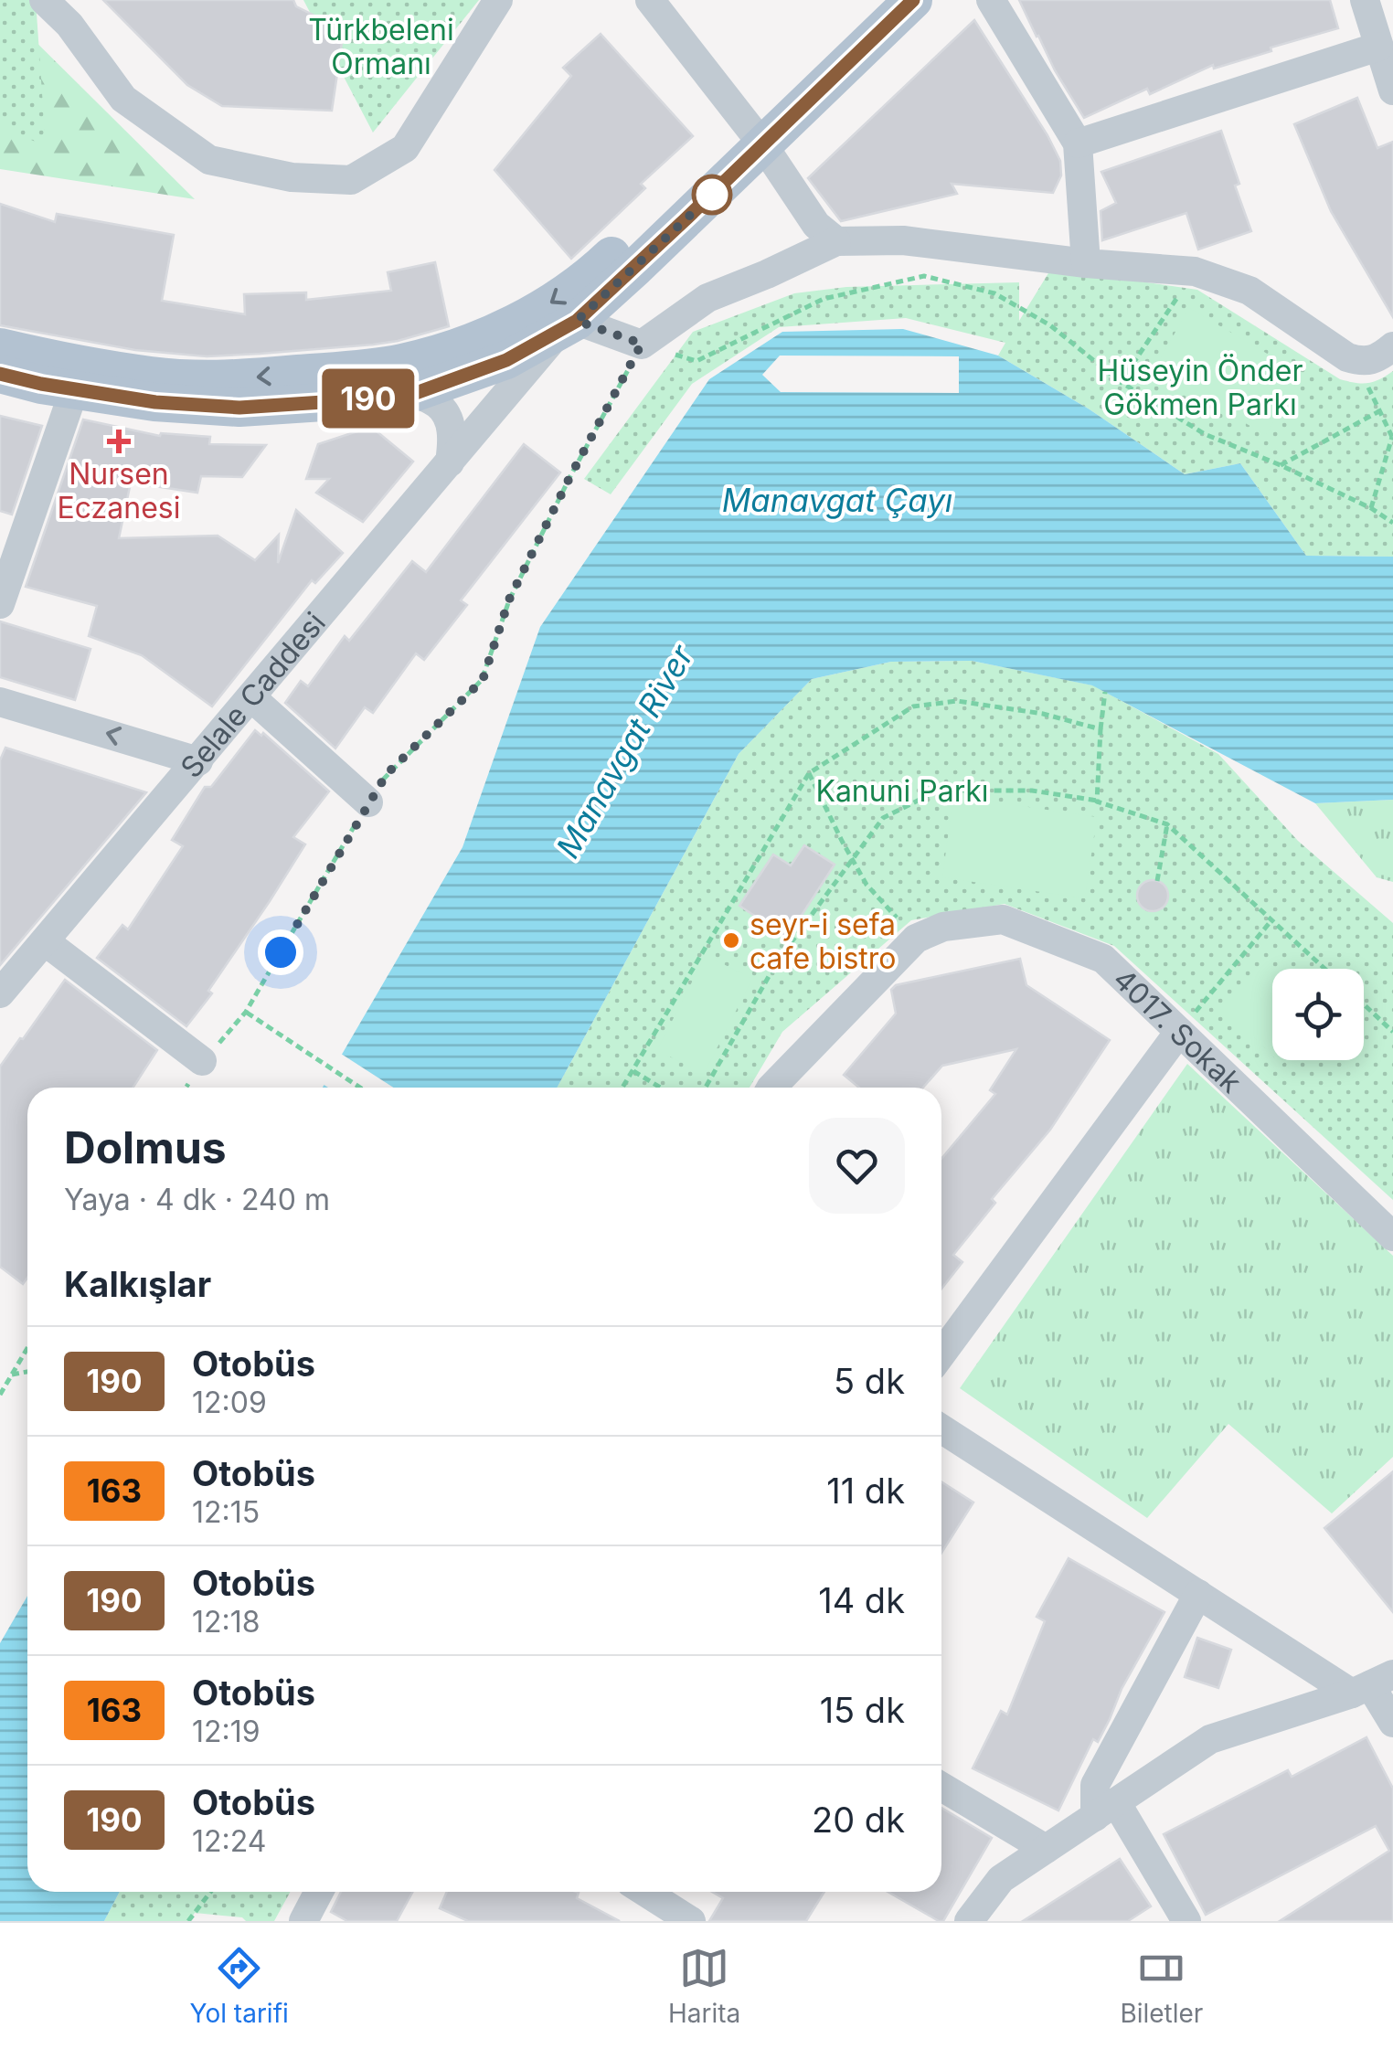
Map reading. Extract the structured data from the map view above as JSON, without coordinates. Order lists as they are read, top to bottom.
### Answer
{
  "streets": {
    "street": ["Selale Caddesi", "4017. Sokak"]
  },
  "water": ["Manavgat Çayı", "Manavgat River"],
  "parks": ["Türkbeleni Ormanı", "Hüseyin Önder Gökmen Parkı", "Kanuni Parkı"],
  "places": {
    "health": ["Nursen Eczanesi"],
    "other": ["seyr-i sefa cafe bistro"]
  },
  "lines": ["bus line 190"],
  "page": {
    "on_map": "190",
    "heading": [
      ["Dolmus", "Yaya · 4 dk · 240 m"],
      "Kalkışlar"
    ],
    "list": [
      {
        "mark": "190",
        "name": "Otobüs",
        "note": "12:09",
        "value": "5 dk"
      },
      {
        "mark": "163",
        "name": "Otobüs",
        "note": "12:15",
        "value": "11 dk"
      },
      {
        "mark": "190",
        "name": "Otobüs",
        "note": "12:18",
        "value": "14 dk"
      },
      {
        "mark": "163",
        "name": "Otobüs",
        "note": "12:19",
        "value": "15 dk"
      },
      {
        "mark": "190",
        "name": "Otobüs",
        "note": "12:24",
        "value": "20 dk"
      }
    ],
    "tabs": ["Yol tarifi", "Harita", "Biletler"]
  }
}
